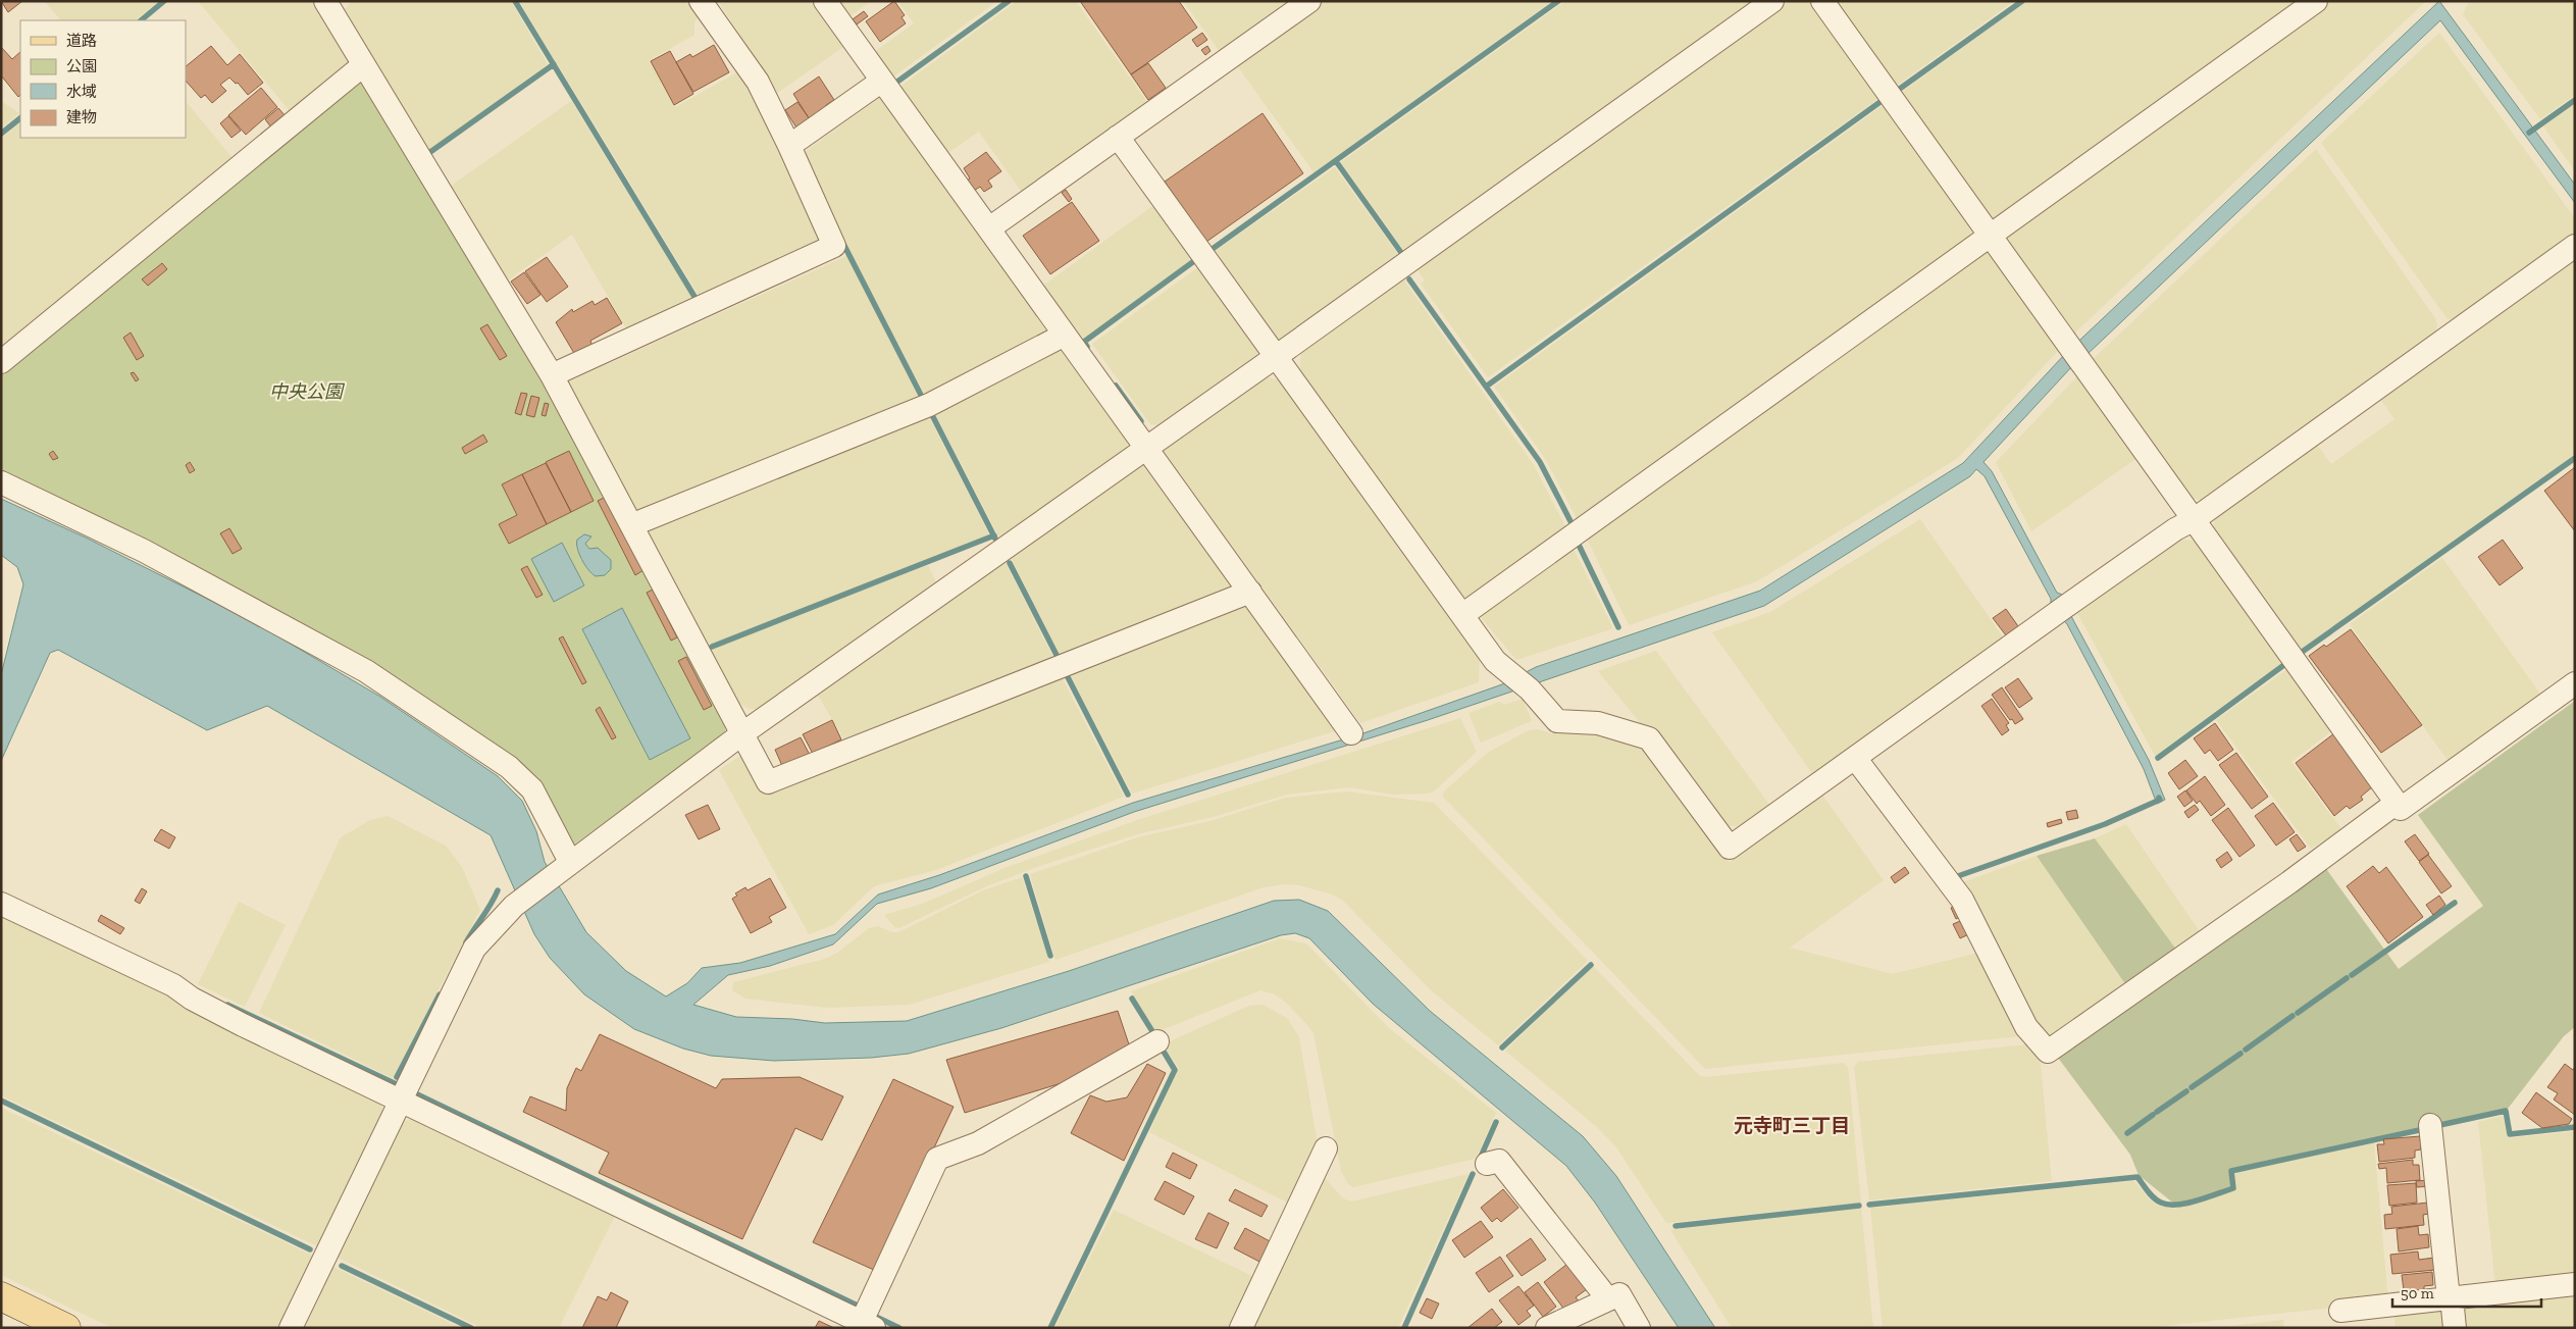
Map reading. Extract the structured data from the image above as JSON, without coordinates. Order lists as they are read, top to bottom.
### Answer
{
  "districts": ["元寺町三丁目"],
  "parks": ["中央公園"],
  "legend": [
    "道路",
    "公園",
    "水域",
    "建物"
  ],
  "scale_bar": "50 m"
}
